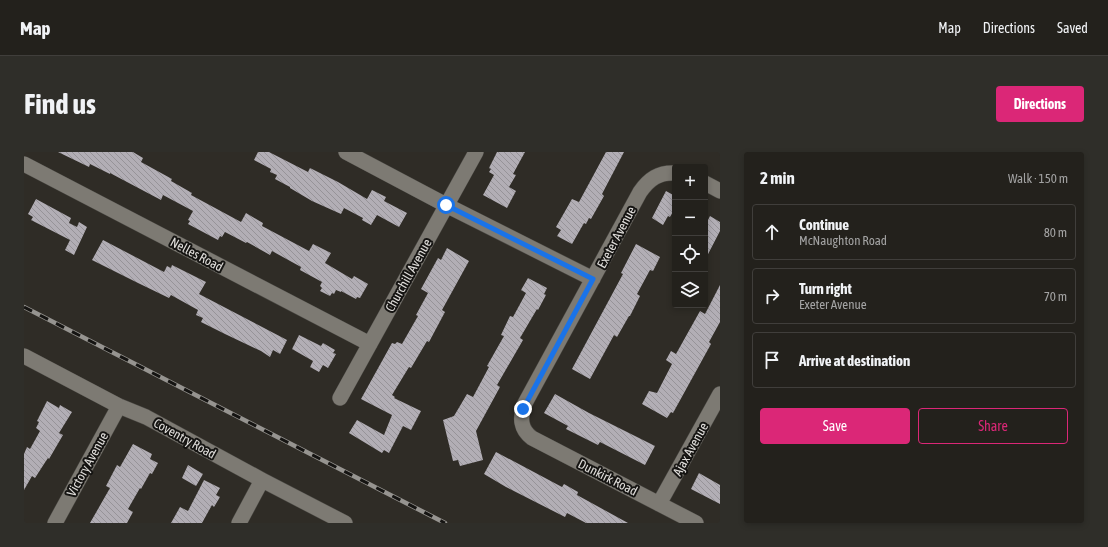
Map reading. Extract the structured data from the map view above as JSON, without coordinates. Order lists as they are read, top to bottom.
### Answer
{
  "streets": {
    "street": [
      "Exeter Avenue",
      "Nelles Road",
      "Churchill Avenue",
      "Coventry Road",
      "Ajax Avenue",
      "Victory Avenue",
      "Dunkirk Road"
    ]
  },
  "crossings": [
    ["Exeter Avenue", "Dunkirk Road"],
    ["Nelles Road", "Churchill Avenue"],
    ["Coventry Road", "Victory Avenue"],
    ["Ajax Avenue", "Dunkirk Road"]
  ],
  "page": {
    "header": "Map",
    "nav": ["Map", "Directions", "Saved"],
    "buttons": [
      "Directions",
      ["Save", "Share"]
    ],
    "title": "Find us",
    "heading": ["2 min", "Walk · 150 m"],
    "map_buttons": ["+", "−"],
    "list": [
      ["Continue", "McNaughton Road", "80 m"],
      ["Turn right", "Exeter Avenue", "70 m"],
      "Arrive at destination"
    ]
  }
}
